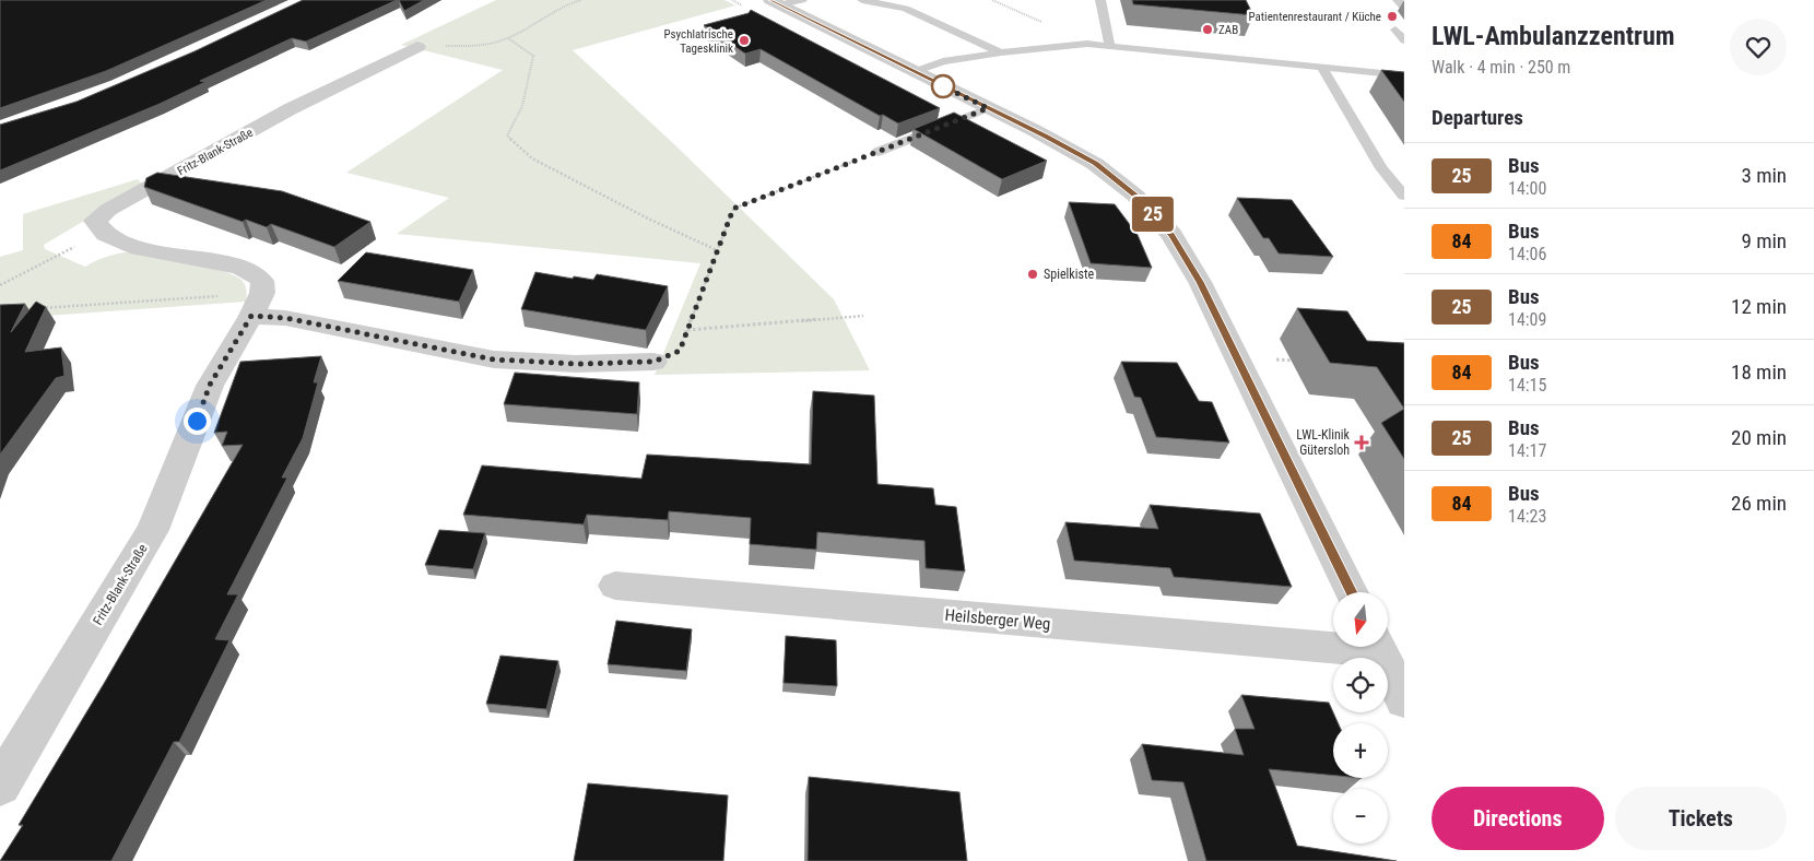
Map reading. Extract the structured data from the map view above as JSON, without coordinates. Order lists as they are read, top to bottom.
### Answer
{
  "streets": {
    "street": ["Fritz-Blank-Straße", "Heilsberger Weg"]
  },
  "places": {
    "other": [
      "Patientenrestaurant / Küche",
      "ZAB",
      "Psychlatrische Tagesklinik",
      "Spielkiste"
    ],
    "health": ["LWL-Klinik Gütersloh"]
  },
  "lines": ["bus line 25"],
  "north": "bottom",
  "page": {
    "on_map": "25",
    "heading": [
      ["LWL-Ambulanzzentrum", "Walk · 4 min · 250 m"],
      "Departures"
    ],
    "list": [
      {
        "mark": "25",
        "name": "Bus",
        "note": "14:00",
        "value": "3 min"
      },
      {
        "mark": "84",
        "name": "Bus",
        "note": "14:06",
        "value": "9 min"
      },
      {
        "mark": "25",
        "name": "Bus",
        "note": "14:09",
        "value": "12 min"
      },
      {
        "mark": "84",
        "name": "Bus",
        "note": "14:15",
        "value": "18 min"
      },
      {
        "mark": "25",
        "name": "Bus",
        "note": "14:17",
        "value": "20 min"
      },
      {
        "mark": "84",
        "name": "Bus",
        "note": "14:23",
        "value": "26 min"
      }
    ],
    "map_buttons": ["+", "−"],
    "buttons": ["Directions", "Tickets"]
  }
}
